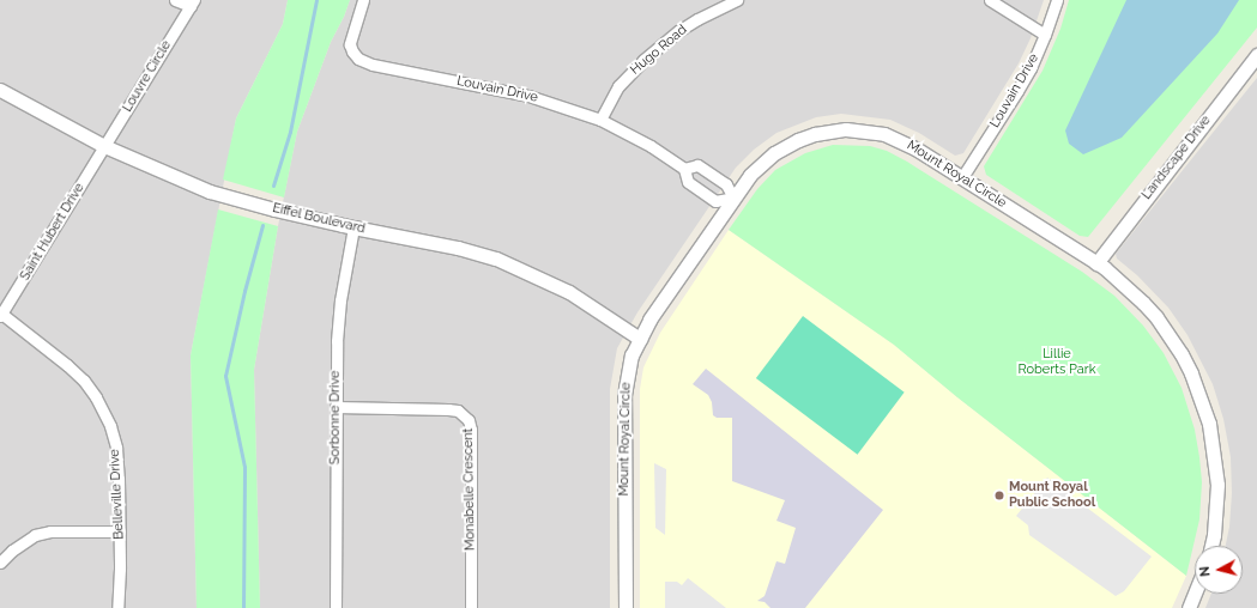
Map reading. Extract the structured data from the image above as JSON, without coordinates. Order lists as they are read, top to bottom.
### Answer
{
  "streets": {
    "street": [
      "Hugo Road",
      "Louvre Circle",
      "Louvain Drive",
      "Landscape Drive",
      "Mount Royal Circle",
      "Eiffel Boulevard",
      "Saint Hubert Drive",
      "Sorbonne Drive",
      "Monabelle Crescent",
      "Belleville Drive"
    ]
  },
  "crossings": [
    ["Hugo Road", "Louvain Drive"],
    ["Louvre Circle", "Eiffel Boulevard"],
    ["Louvre Circle", "Saint Hubert Drive"],
    ["Louvain Drive", "Mount Royal Circle"],
    ["Landscape Drive", "Mount Royal Circle"],
    ["Mount Royal Circle", "Eiffel Boulevard"],
    ["Eiffel Boulevard", "Saint Hubert Drive"],
    ["Eiffel Boulevard", "Sorbonne Drive"],
    ["Saint Hubert Drive", "Belleville Drive"],
    ["Sorbonne Drive", "Monabelle Crescent"]
  ],
  "parks": ["Lillie Roberts Park"],
  "places": ["Mount Royal Public School"],
  "north": "left"
}
